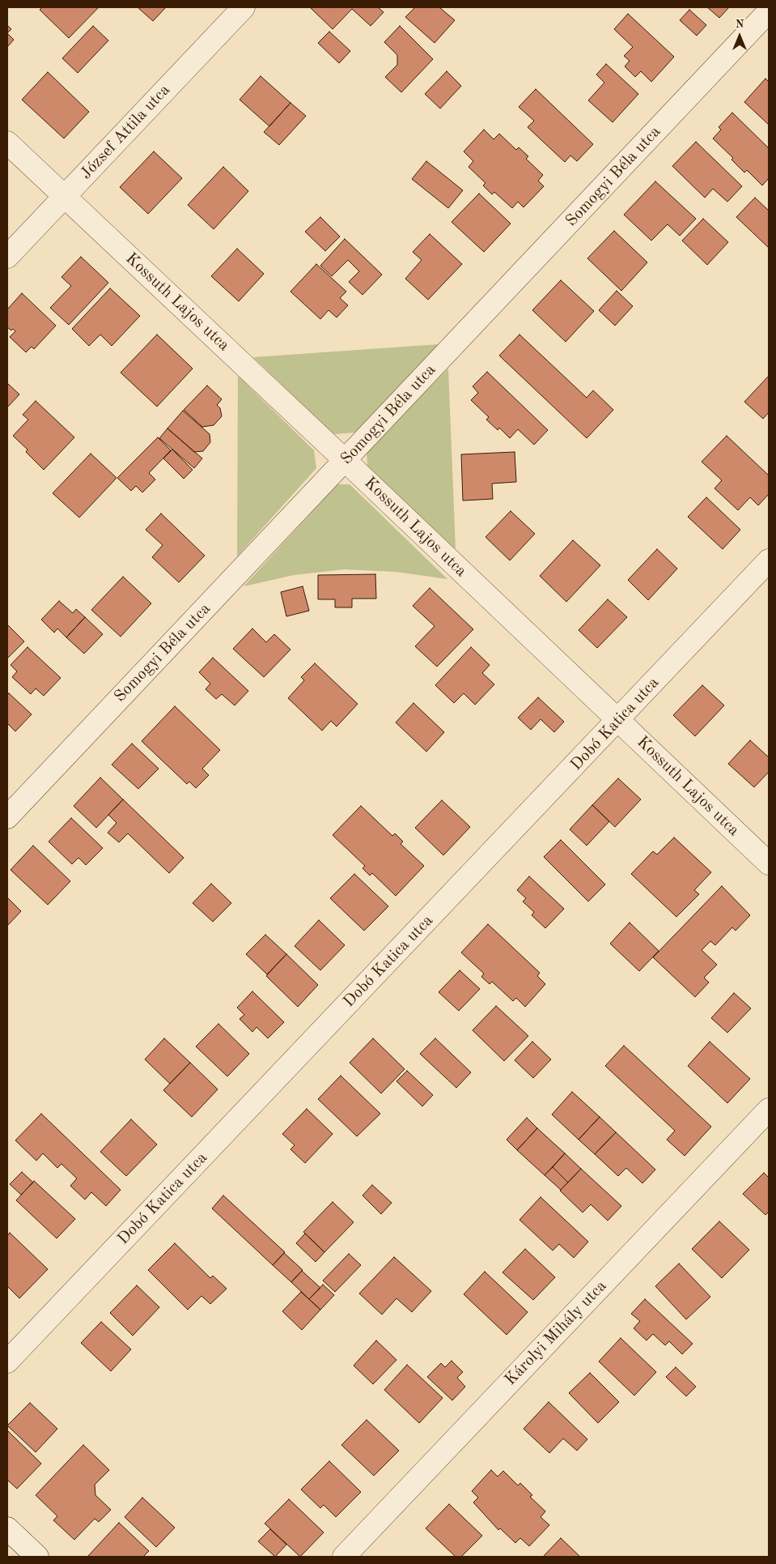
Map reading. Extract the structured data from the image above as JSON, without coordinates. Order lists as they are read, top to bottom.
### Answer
{
  "streets": {
    "street": [
      "József Attila utca",
      "Somogyi Béla utca",
      "Kossuth Lajos utca",
      "Dobó Katica utca",
      "Károlyi Mihály utca"
    ]
  },
  "crossings": [
    ["József Attila utca", "Kossuth Lajos utca"],
    ["Somogyi Béla utca", "Kossuth Lajos utca"],
    ["Kossuth Lajos utca", "Dobó Katica utca"]
  ],
  "north": "top"
}
